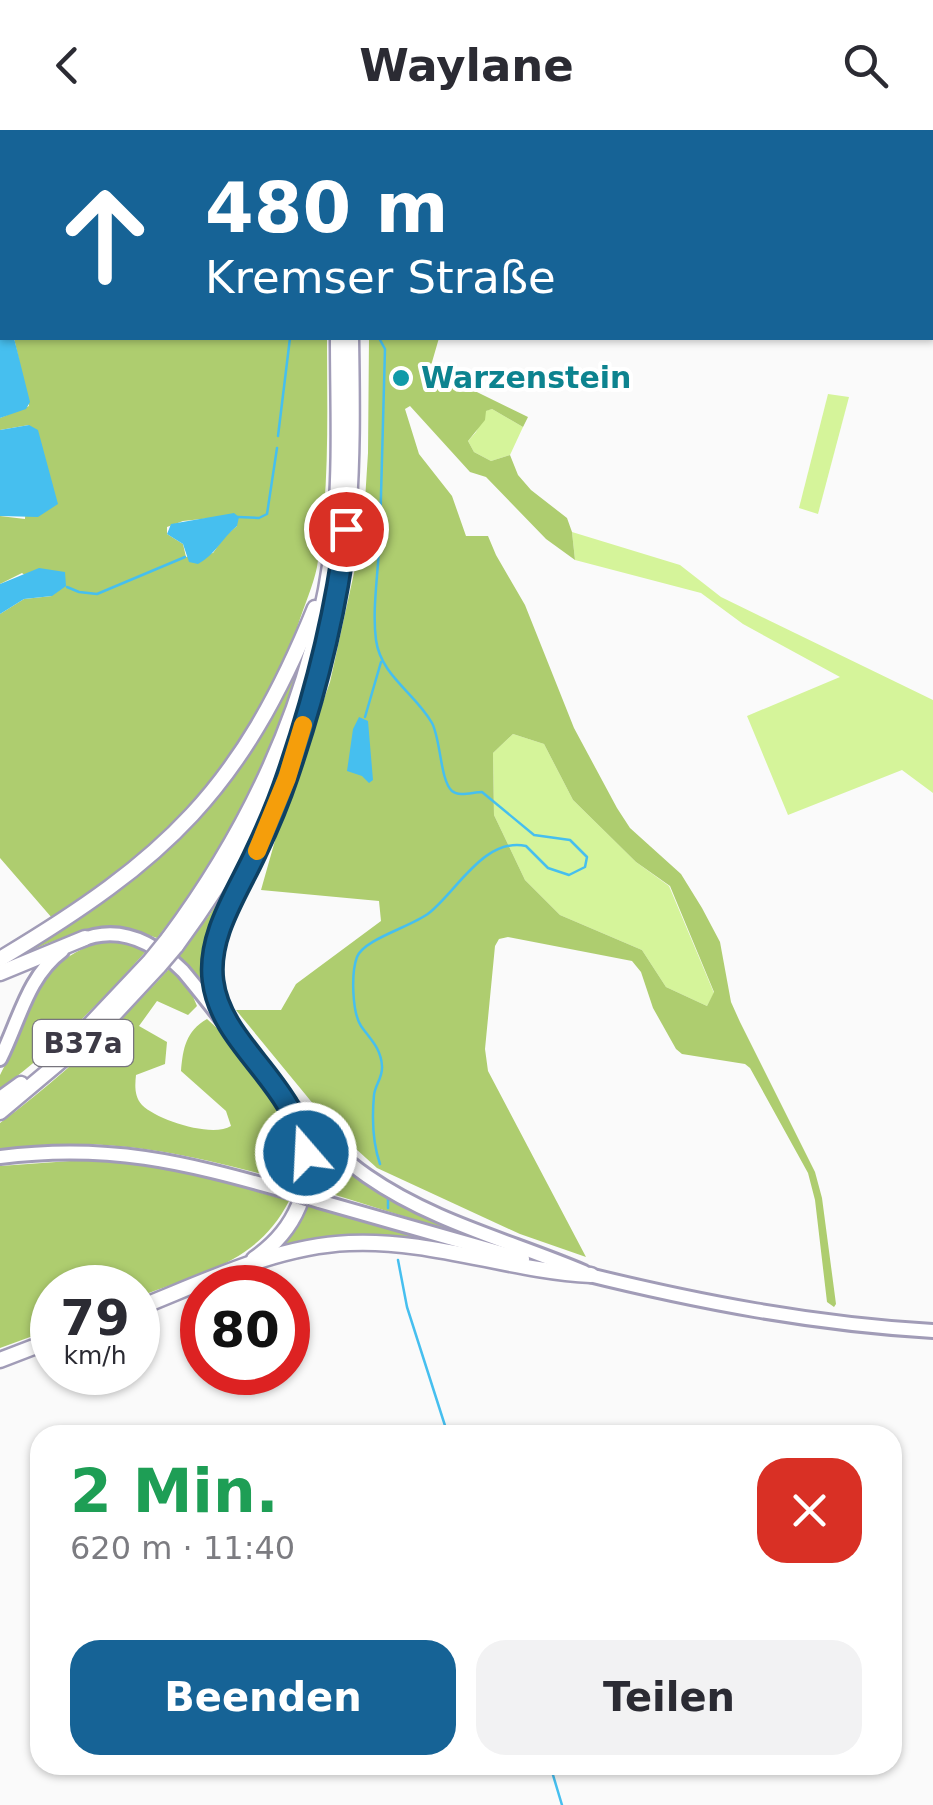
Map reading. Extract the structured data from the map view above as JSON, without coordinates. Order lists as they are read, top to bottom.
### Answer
{
  "streets": {
    "highway": ["B37a"]
  },
  "places": ["Warzenstein"],
  "page": {
    "header": "Waylane",
    "turn": ["480 m", "Kremser Straße"],
    "speed": "79 km/h",
    "limit": "80",
    "heading": ["2 Min.", "620 m · 11:40"],
    "buttons": ["Beenden", "Teilen"]
  }
}
